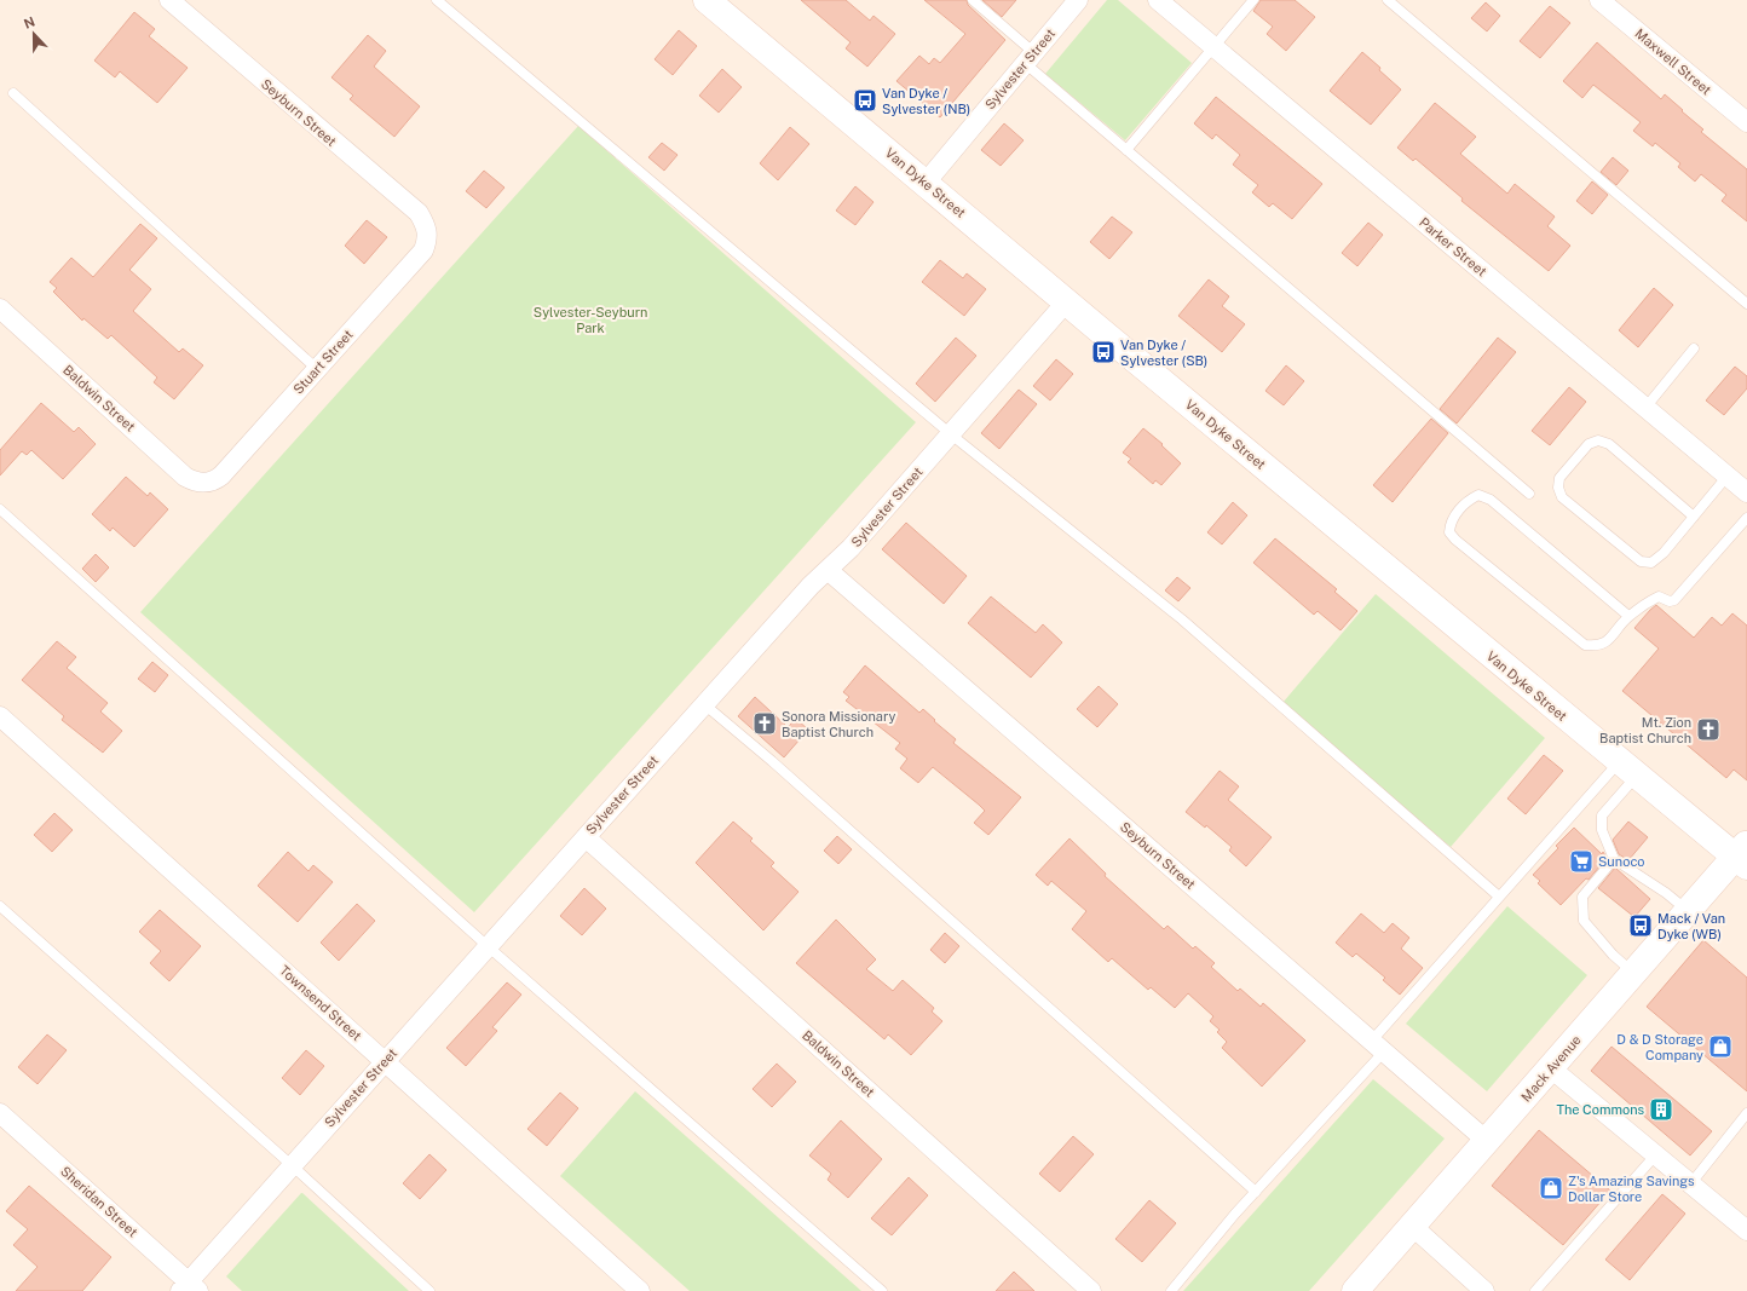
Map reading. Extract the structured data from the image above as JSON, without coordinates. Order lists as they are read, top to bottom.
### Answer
{
  "streets": {
    "main road": ["Van Dyke Street", "Mack Avenue"],
    "street": [
      "Maxwell Street",
      "Sylvester Street",
      "Seyburn Street",
      "Parker Street",
      "Stuart Street",
      "Baldwin Street",
      "Townsend Street",
      "Sheridan Street"
    ]
  },
  "crossings": [
    ["Sylvester Street", "Seyburn Street"],
    ["Sylvester Street", "Van Dyke Street"],
    ["Sylvester Street", "Baldwin Street"],
    ["Sylvester Street", "Townsend Street"],
    ["Sylvester Street", "Sheridan Street"],
    ["Seyburn Street", "Stuart Street"],
    ["Seyburn Street", "Mack Avenue"],
    ["Van Dyke Street", "Mack Avenue"],
    ["Stuart Street", "Baldwin Street"]
  ],
  "parks": ["Sylvester-Seyburn Park"],
  "places": {
    "bus stop": ["Van Dyke / Sylvester (NB)", "Van Dyke / Sylvester (SB)", "Mack / Van Dyke (WB)"],
    "church": ["Sonora Missionary Baptist Church", "Mt. Zion Baptist Church"],
    "supermarket": ["Sunoco"],
    "shop": ["D & D Storage Company", "Z's Amazing Savings Dollar Store"],
    "building": ["The Commons"]
  },
  "north": "top"
}
